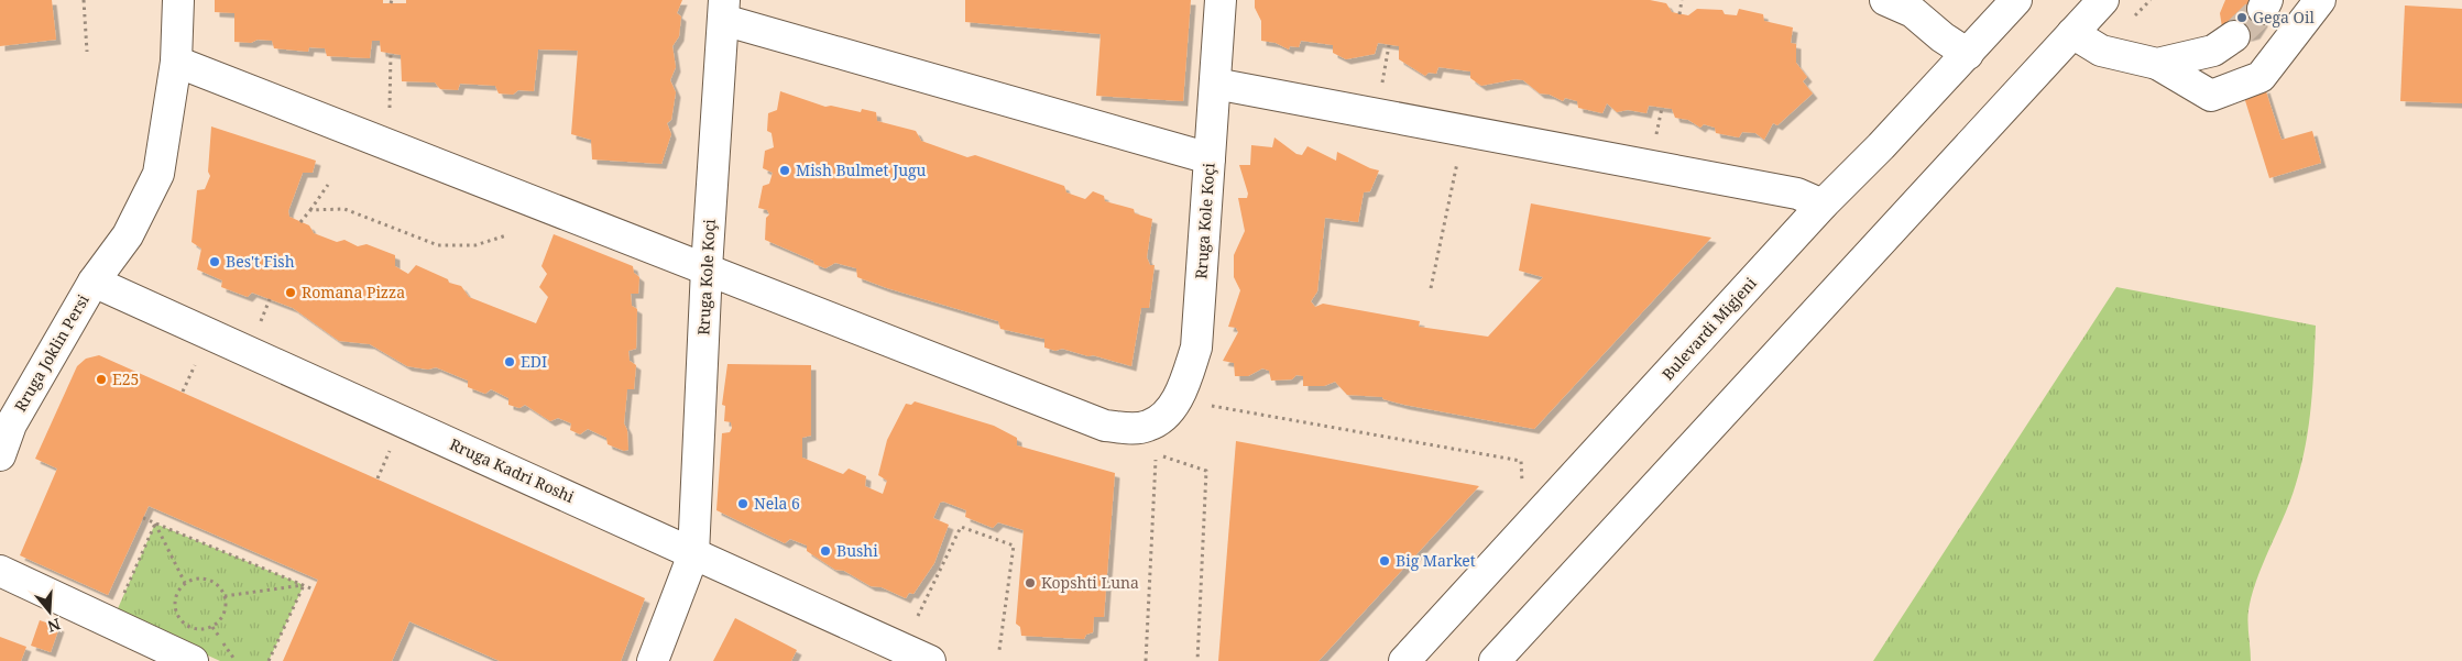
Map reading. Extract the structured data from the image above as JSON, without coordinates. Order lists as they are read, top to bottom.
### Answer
{
  "streets": {
    "street": [
      "Rruga Kole Koçi",
      "Bulevardi Migjeni",
      "Rruga Joklin Persi",
      "Rruga Kadri Roshi"
    ]
  },
  "crossings": [
    ["Rruga Kole Koçi", "Rruga Kadri Roshi"],
    ["Rruga Joklin Persi", "Rruga Kadri Roshi"]
  ],
  "places": [
    "Gega Oil",
    "Mish Bulmet Jugu",
    "Bes't Fish",
    "Romana Pizza",
    "EDI",
    "E25",
    "Nela 6",
    "Bushi",
    "Big Market",
    "Kopshti Luna"
  ],
  "north": "bottom"
}
